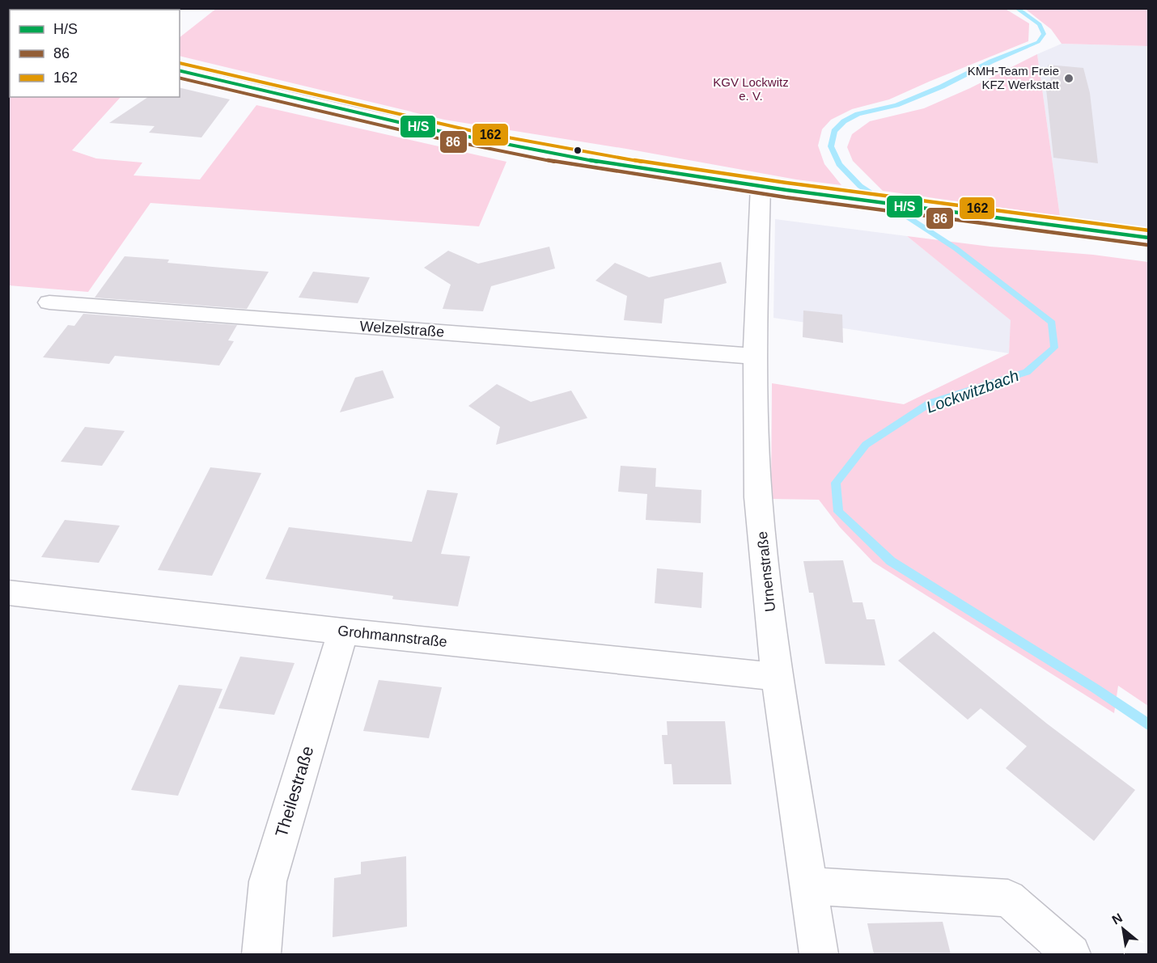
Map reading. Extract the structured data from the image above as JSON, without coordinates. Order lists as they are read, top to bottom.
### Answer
{
  "streets": {
    "street": [
      "Welzelstraße",
      "Urnenstraße",
      "Grohmannstraße",
      "Theilestraße"
    ]
  },
  "crossings": [
    ["Welzelstraße", "Urnenstraße"],
    ["Urnenstraße", "Grohmannstraße"],
    ["Grohmannstraße", "Theilestraße"]
  ],
  "water": ["Lockwitzbach"],
  "parks": ["KGV Lockwitz e. V."],
  "places": ["KMH-Team Freie KFZ Werkstatt"],
  "lines": ["transit line 162", "transit line H/S", "transit line 86"],
  "legend": ["H/S", "86", "162"],
  "north": "top left"
}
